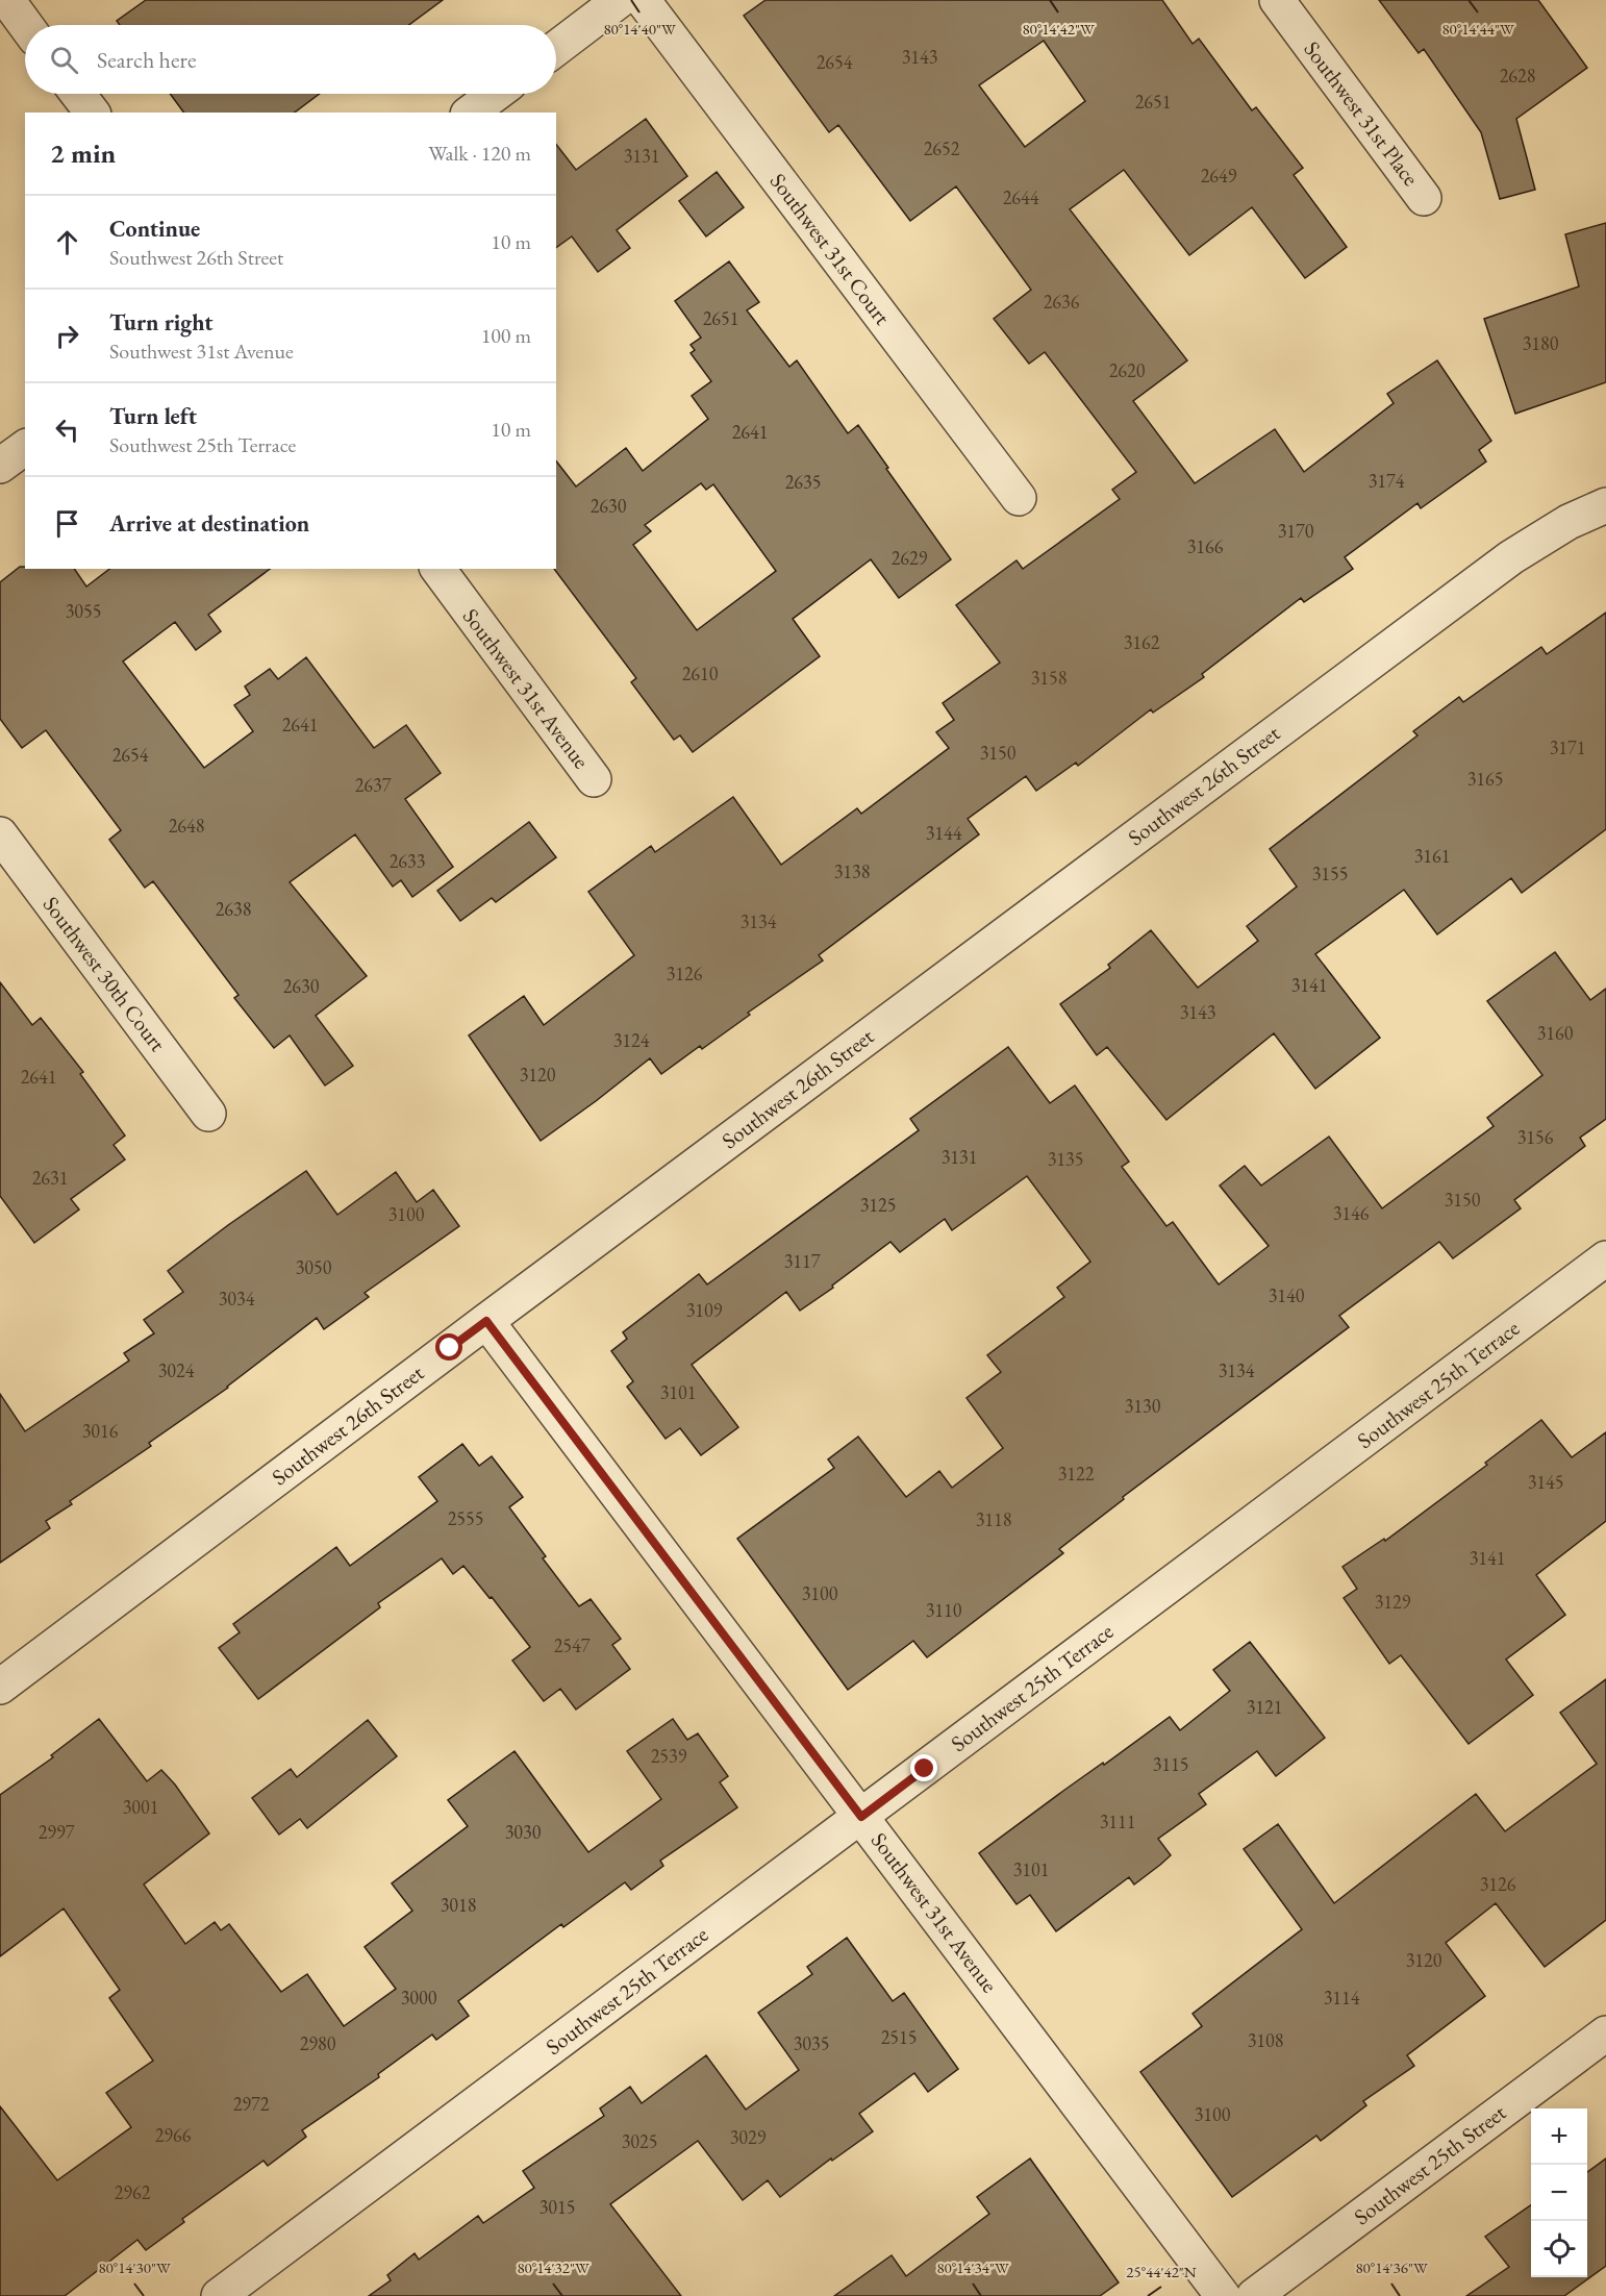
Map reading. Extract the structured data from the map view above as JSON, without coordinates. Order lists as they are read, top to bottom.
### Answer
{
  "streets": {
    "street": [
      "Southwest 31st Place",
      "Southwest 31st Court",
      "Southwest 31st Avenue",
      "Southwest 26th Street",
      "Southwest 30th Court",
      "Southwest 25th Terrace",
      "Southwest 25th Street"
    ]
  },
  "crossings": [
    ["Southwest 31st Avenue", "Southwest 26th Street"],
    ["Southwest 31st Avenue", "Southwest 25th Terrace"]
  ],
  "house_numbers": [
    "3143",
    "2654",
    "2628",
    "2651",
    "2652",
    "3131",
    "2649",
    "2644",
    "2636",
    "2651",
    "3180",
    "2620",
    "2641",
    "3174",
    "2635",
    "2630",
    "3170",
    "3166",
    "2629",
    "3055",
    "3162",
    "2610",
    "3158",
    "2641",
    "3171",
    "3150",
    "2654",
    "3165",
    "2637",
    "2648",
    "3144",
    "3161",
    "2633",
    "3138",
    "3155",
    "2638",
    "3134",
    "3126",
    "3141",
    "2630",
    "3143",
    "3160",
    "3124",
    "3120",
    "2641",
    "3156",
    "3131",
    "3135",
    "2631",
    "3150",
    "3125",
    "3146",
    "3100",
    "3117",
    "3050",
    "3140",
    "3034",
    "3109",
    "3024",
    "3134",
    "3101",
    "3130",
    "3016",
    "3122",
    "3145",
    "2555",
    "3118",
    "3141",
    "3100",
    "3129",
    "3110",
    "2547",
    "3121",
    "2539",
    "3115",
    "3001",
    "3111",
    "2997",
    "3030",
    "3101",
    "3126",
    "3018",
    "3120",
    "3000",
    "3114",
    "2515",
    "3108",
    "2980",
    "3035",
    "2972",
    "3100",
    "2966",
    "3029",
    "3025",
    "2962",
    "3015"
  ],
  "page": {
    "search": "Search here",
    "heading": ["2 min", "Walk · 120 m"],
    "list": [
      ["Continue", "Southwest 26th Street", "10 m"],
      ["Turn right", "Southwest 31st Avenue", "100 m"],
      ["Turn left", "Southwest 25th Terrace", "10 m"],
      "Arrive at destination"
    ],
    "map_buttons": ["+", "−"]
  },
  "coordinates": [
    "80°14'42\"W",
    "80°14'44\"W",
    "80°14'40\"W",
    "80°14'30\"W",
    "80°14'32\"W",
    "80°14'34\"W",
    "80°14'36\"W",
    "25°44'42\"N"
  ]
}
